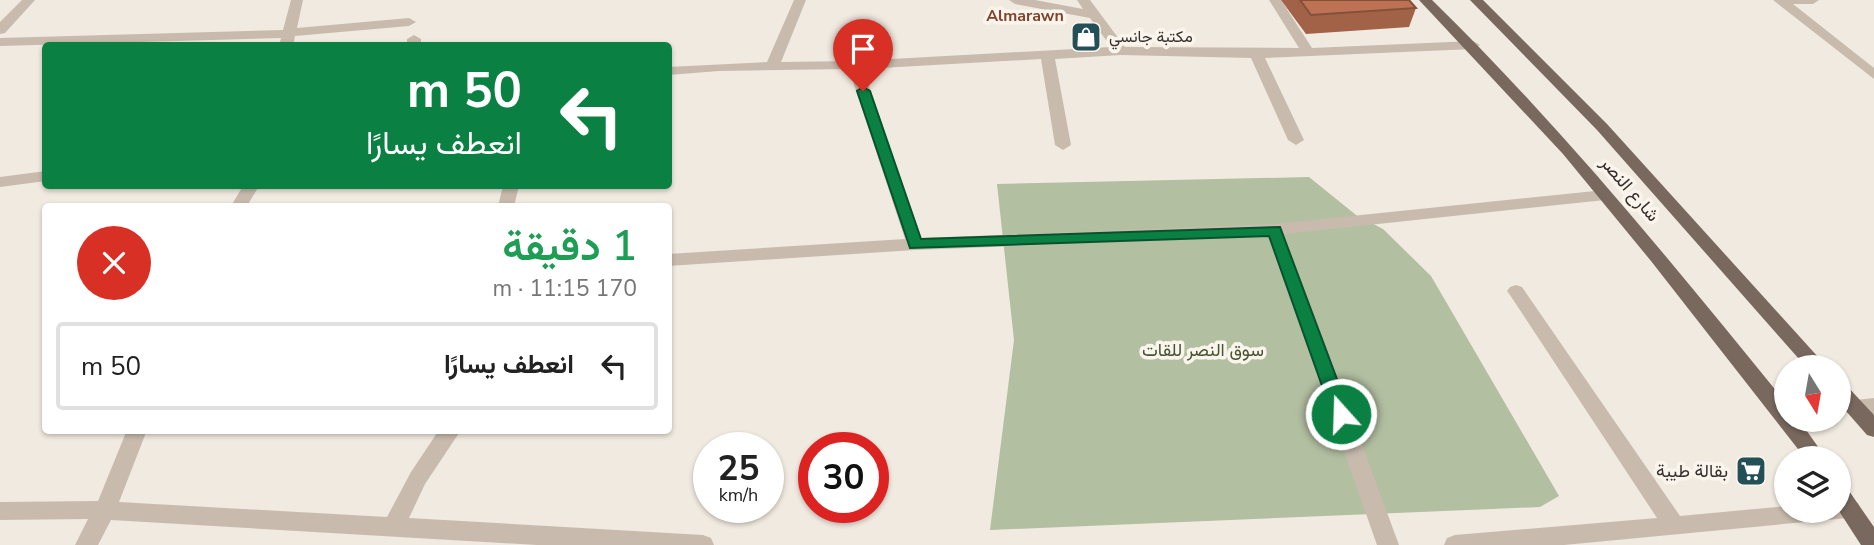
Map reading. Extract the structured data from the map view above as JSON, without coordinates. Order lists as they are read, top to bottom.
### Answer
{
  "streets": {
    "main road": ["شارع النصر"]
  },
  "districts": ["Almarawn"],
  "parks": ["سوق النصر للقات"],
  "places": {
    "shop": ["مكتبة جانسي"],
    "supermarket": ["بقالة طيبة"]
  },
  "north": "bottom",
  "page": {
    "turn": ["50 m", "انعطف يسارًا"],
    "heading": ["1 دقيقة", "170 m · 11:15"],
    "list": [
      {
        "name": "انعطف يسارًا",
        "value": "50 m"
      }
    ],
    "speed": "25 km/h",
    "limit": "30"
  }
}
